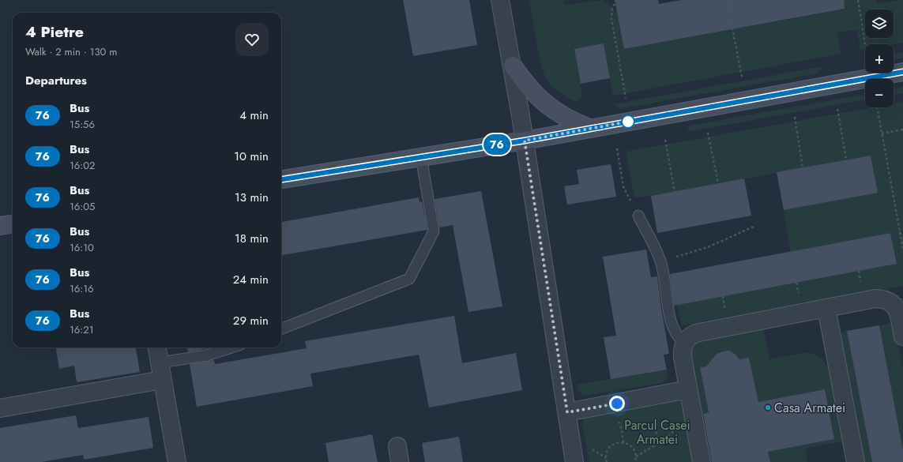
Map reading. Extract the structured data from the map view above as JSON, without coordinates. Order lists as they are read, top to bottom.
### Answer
{
  "parks": ["Parcul Casei Armatei"],
  "places": ["Casa Armatei"],
  "lines": ["bus line 76"],
  "page": {
    "on_map": "76",
    "map_buttons": ["+", "−"],
    "heading": [
      ["4 Pietre", "Walk · 2 min · 130 m"],
      "Departures"
    ],
    "list": [
      {
        "mark": "76",
        "name": "Bus",
        "note": "15:56",
        "value": "4 min"
      },
      {
        "mark": "76",
        "name": "Bus",
        "note": "16:02",
        "value": "10 min"
      },
      {
        "mark": "76",
        "name": "Bus",
        "note": "16:05",
        "value": "13 min"
      },
      {
        "mark": "76",
        "name": "Bus",
        "note": "16:10",
        "value": "18 min"
      },
      {
        "mark": "76",
        "name": "Bus",
        "note": "16:16",
        "value": "24 min"
      },
      {
        "mark": "76",
        "name": "Bus",
        "note": "16:21",
        "value": "29 min"
      }
    ]
  }
}
